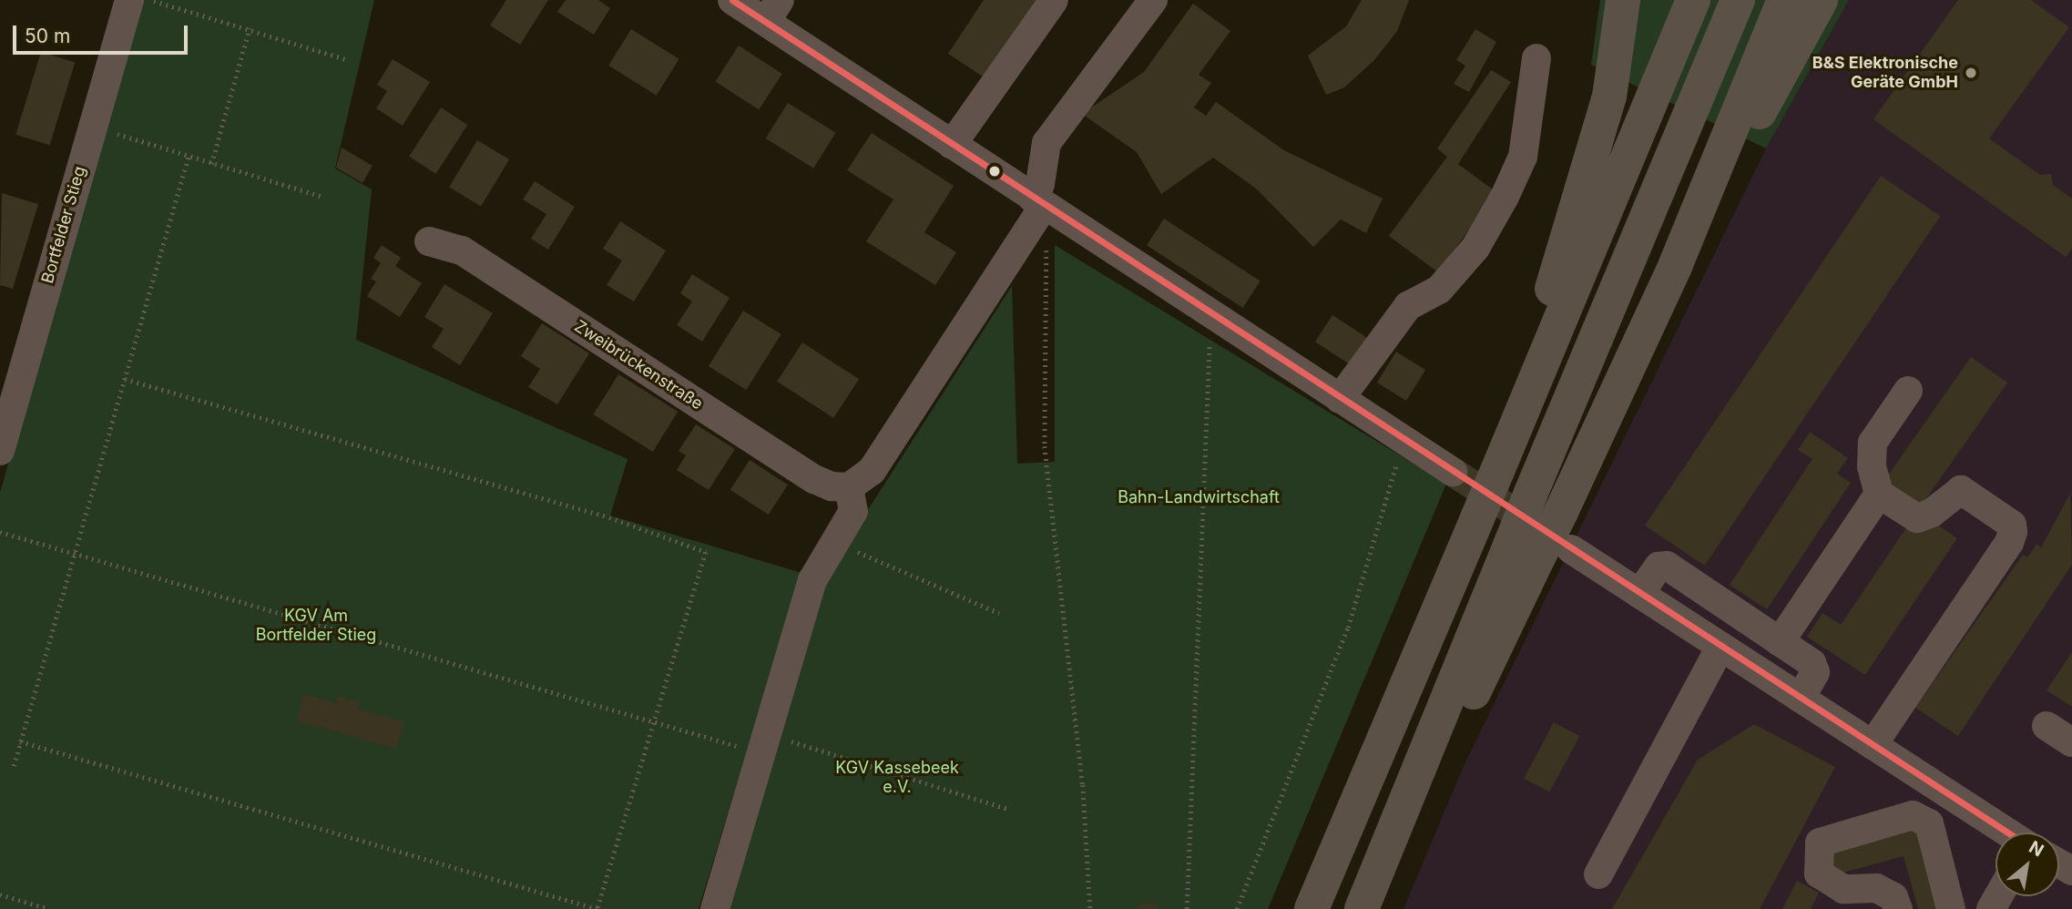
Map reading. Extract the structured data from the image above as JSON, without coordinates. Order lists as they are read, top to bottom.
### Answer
{
  "streets": {
    "street": ["Bortfelder Stieg", "Zweibrückenstraße"]
  },
  "parks": ["Bahn-Landwirtschaft", "KGV Am Bortfelder Stieg", "KGV Kassebeek e.V."],
  "places": ["B&S Elektronische Geräte GmbH"],
  "scale_bar": "50 m",
  "north": "top right"
}
